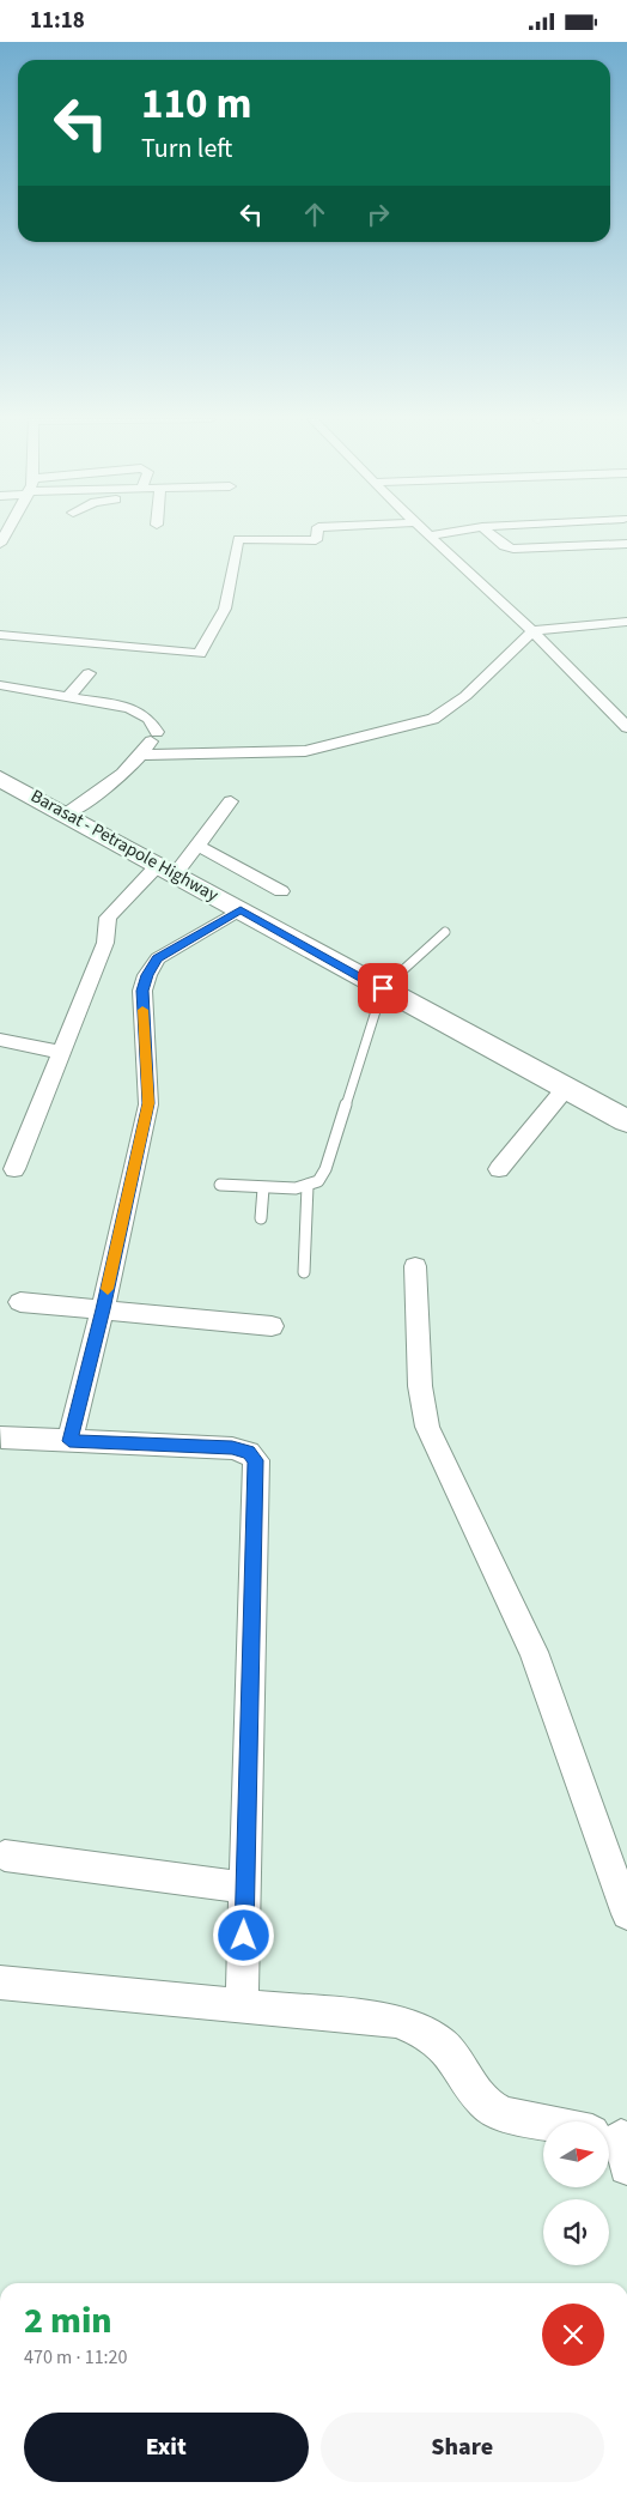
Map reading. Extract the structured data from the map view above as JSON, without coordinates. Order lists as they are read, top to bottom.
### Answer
{
  "streets": {
    "highway": ["Barasat - Petrapole Highway"]
  },
  "north": "right",
  "page": {
    "status": "11:18",
    "turn": ["110 m", "Turn left"],
    "heading": ["2 min", "470 m · 11:20"],
    "buttons": ["Exit", "Share"]
  }
}
